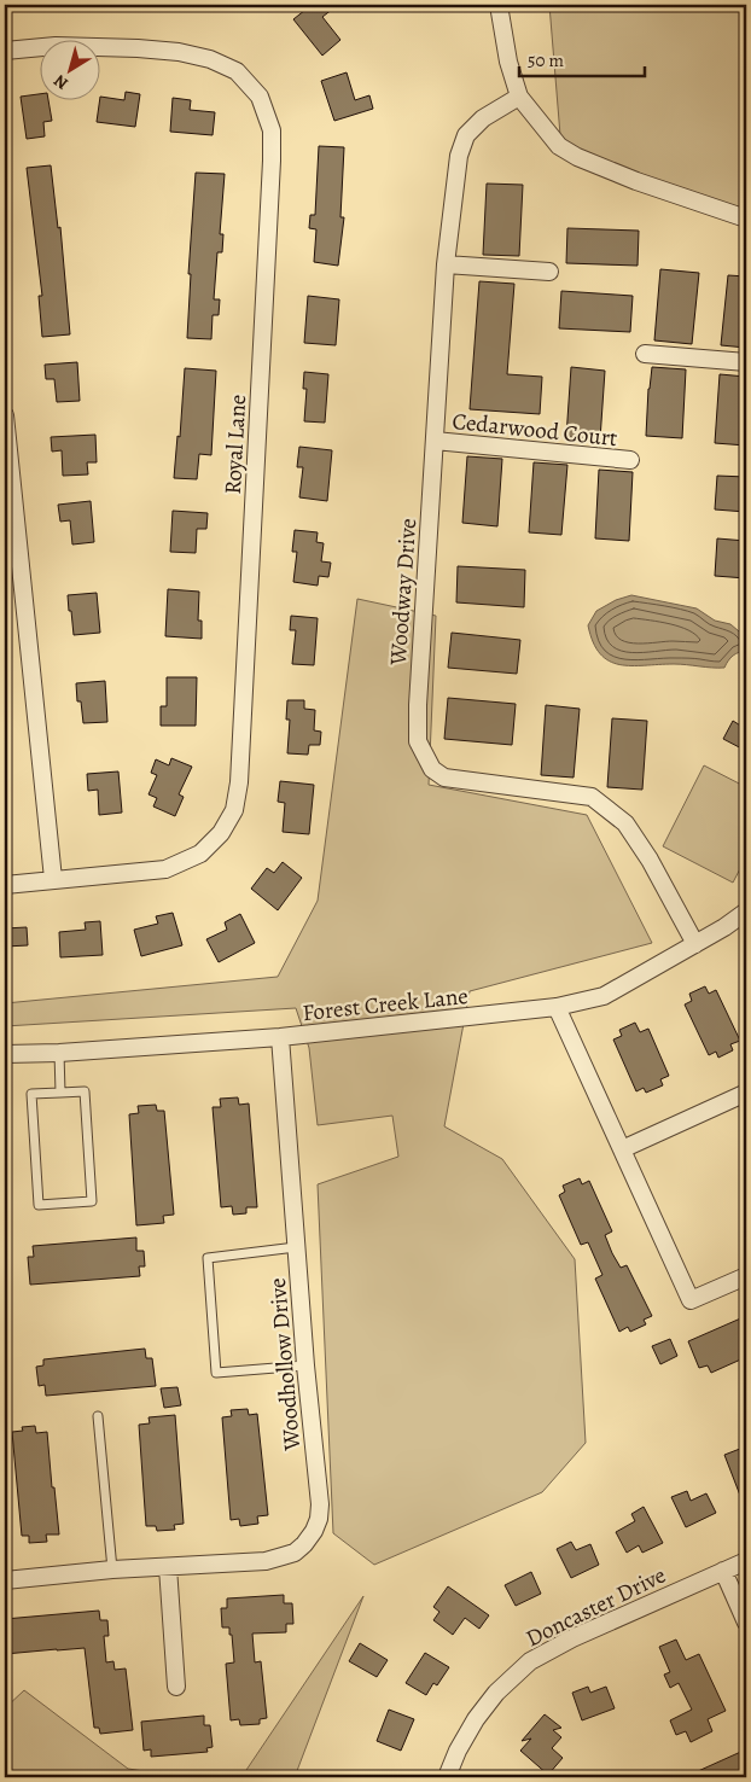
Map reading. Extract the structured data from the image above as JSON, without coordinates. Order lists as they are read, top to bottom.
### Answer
{
  "streets": {
    "street": [
      "Cedarwood Court",
      "Royal Lane",
      "Woodway Drive",
      "Forest Creek Lane",
      "Woodhollow Drive",
      "Doncaster Drive"
    ]
  },
  "crossings": [
    ["Cedarwood Court", "Woodway Drive"],
    ["Woodway Drive", "Forest Creek Lane"],
    ["Forest Creek Lane", "Woodhollow Drive"]
  ],
  "scale_bar": "50 m",
  "north": "bottom left"
}
